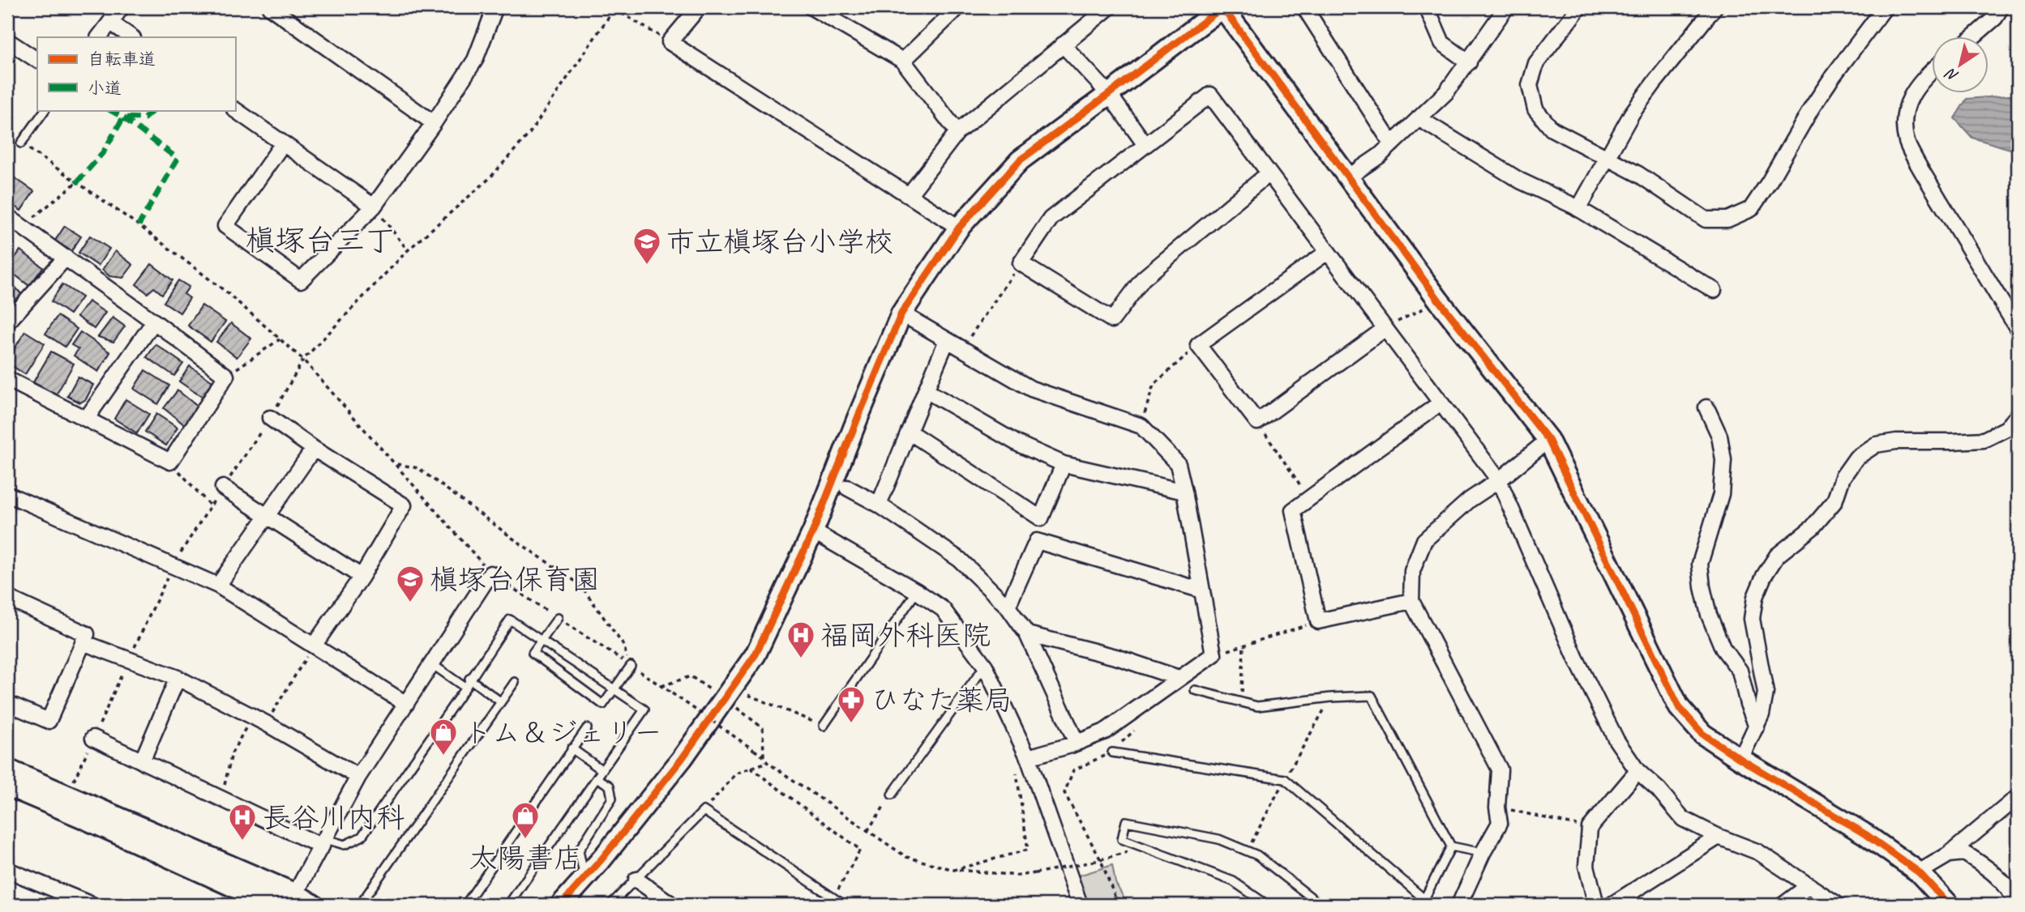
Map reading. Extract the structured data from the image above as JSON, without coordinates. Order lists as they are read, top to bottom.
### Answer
{
  "districts": ["槇塚台三丁"],
  "places": {
    "school or university": ["市立槇塚台小学校", "槇塚台保育園"],
    "hospital": ["福岡外科医院", "長谷川内科"],
    "pharmacy": ["ひなた薬局"],
    "shop": ["トム＆ジェリー", "太陽書店"]
  },
  "legend": ["自転車道", "小道"],
  "north": "bottom left"
}
